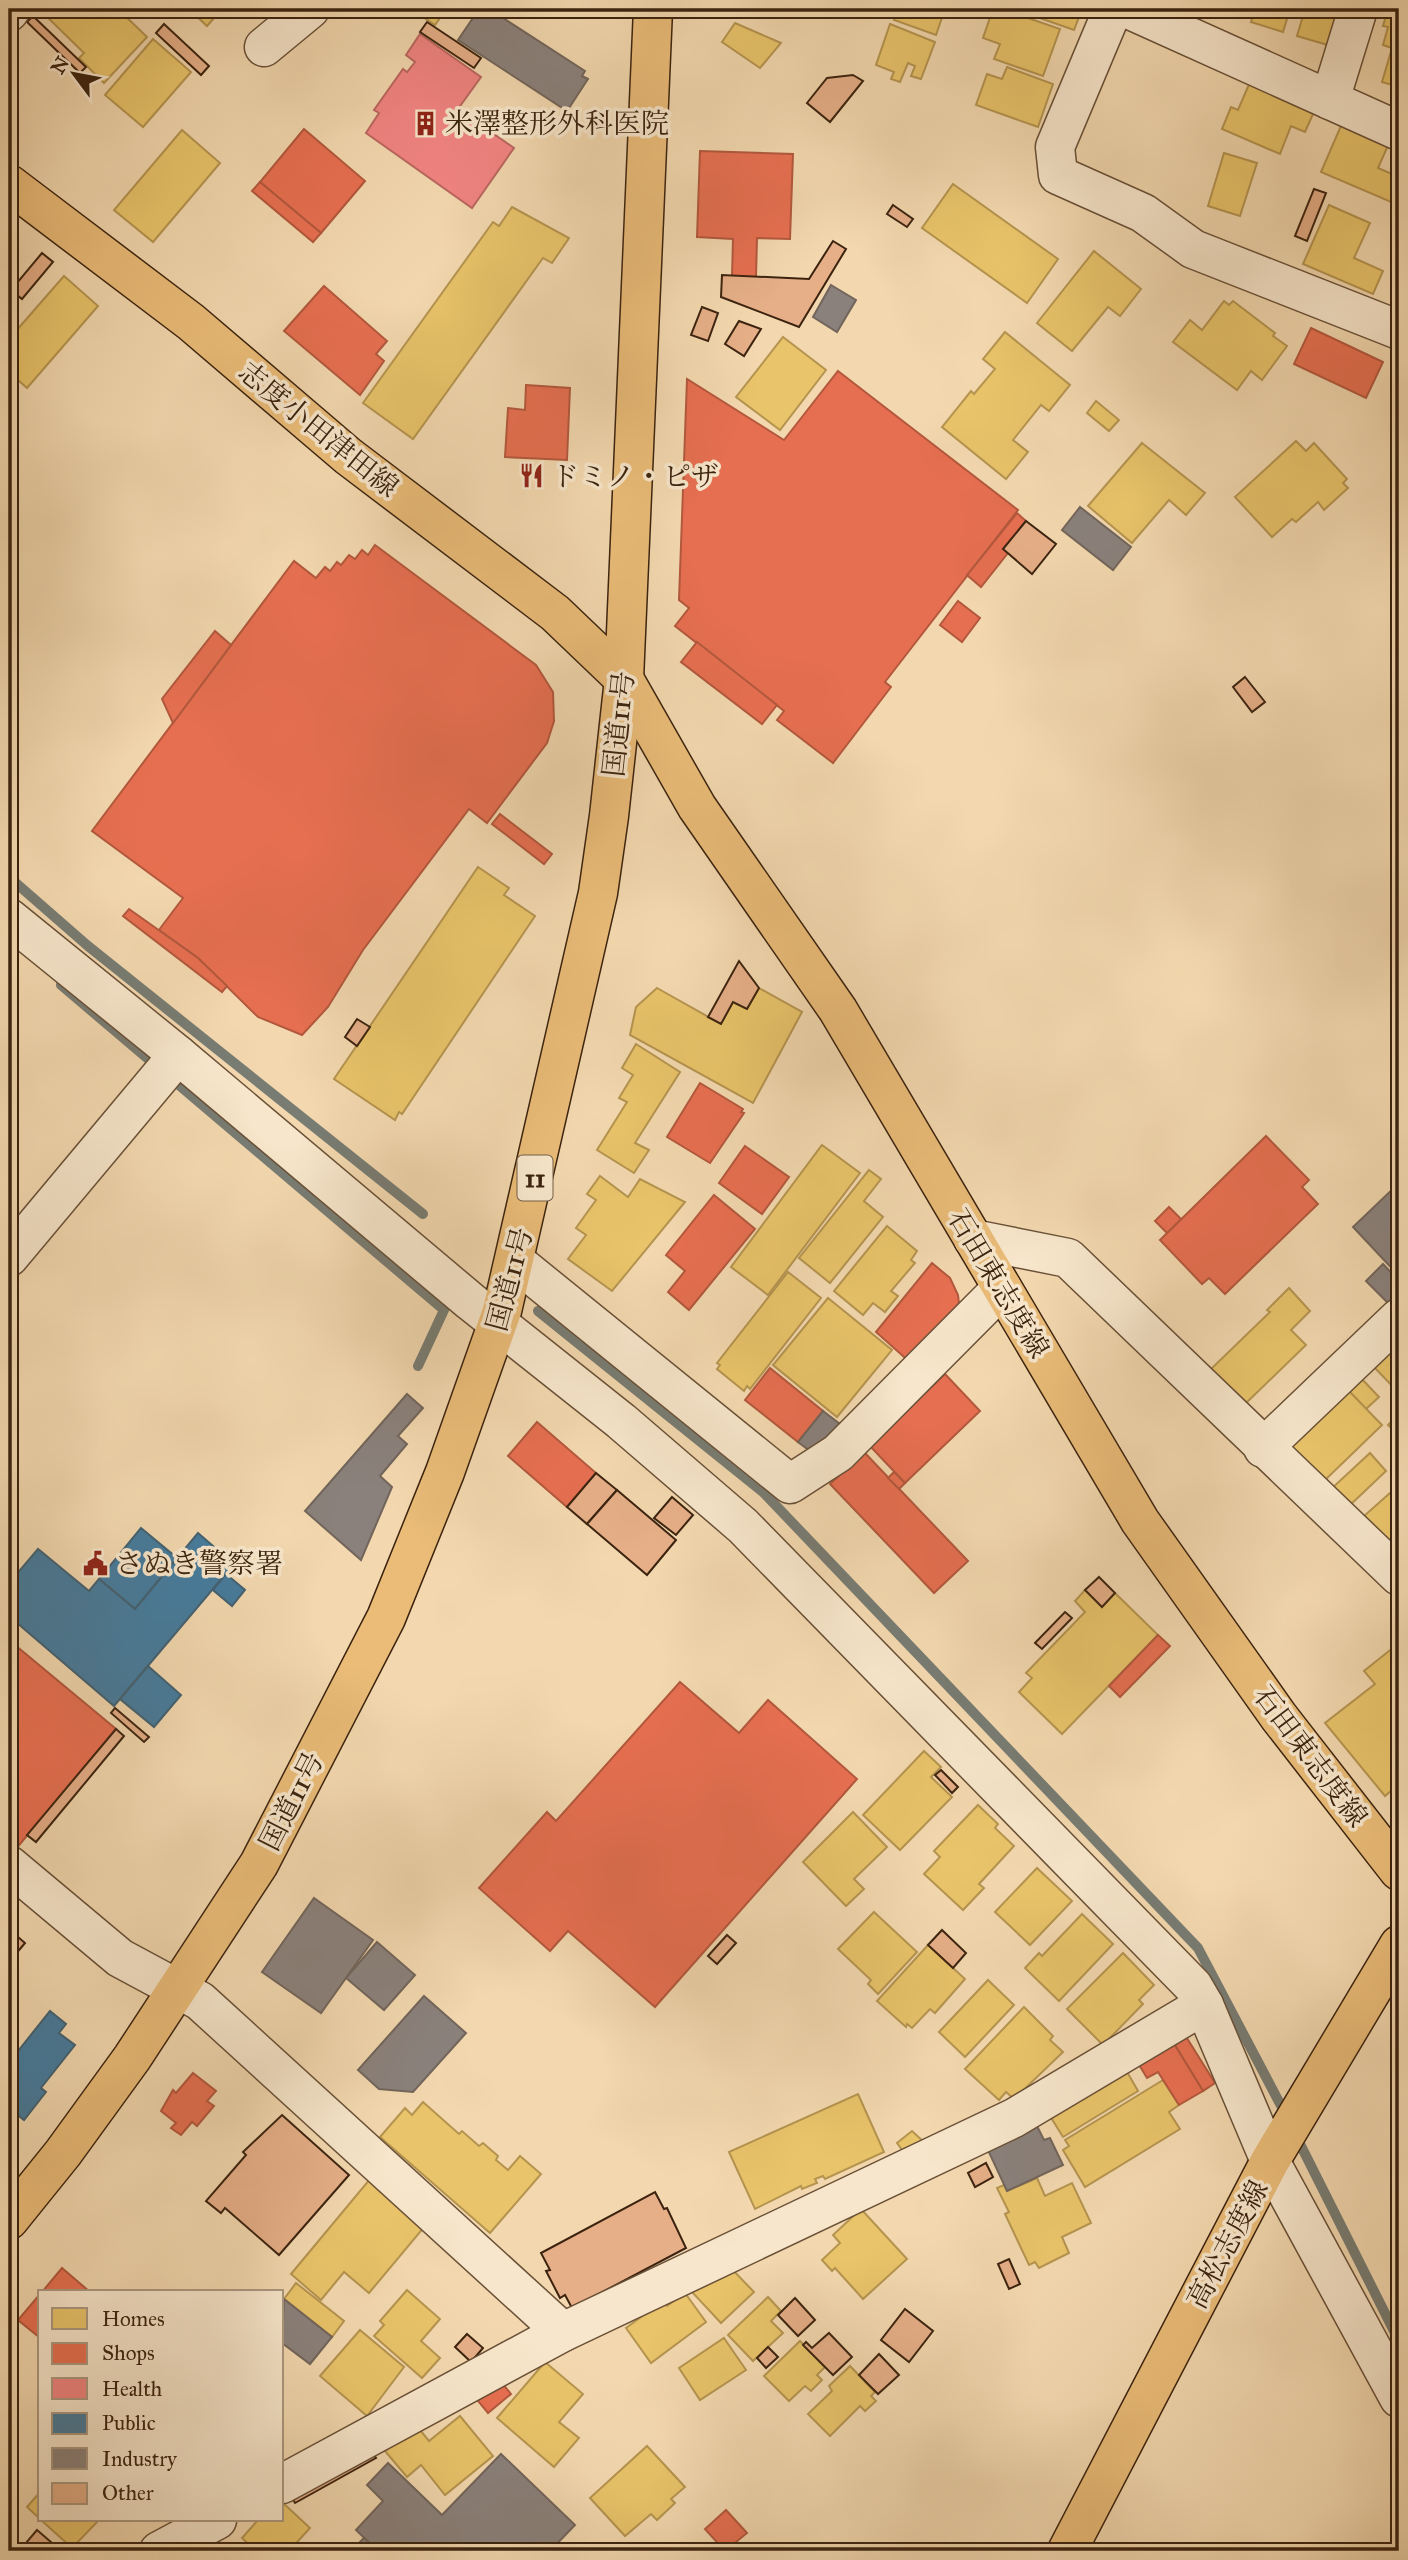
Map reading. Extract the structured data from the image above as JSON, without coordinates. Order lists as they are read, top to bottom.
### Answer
{
  "streets": {
    "main road": [
      "志度小田津田線",
      "国道11号",
      "11",
      "石田東志度線",
      "高松志度線"
    ]
  },
  "crossings": [
    ["志度小田津田線", "国道11号"],
    ["志度小田津田線", "石田東志度線"],
    ["国道11号", "石田東志度線"]
  ],
  "places": {
    "building": ["米澤整形外科医院"],
    "restaurant": ["ドミノ・ピザ"],
    "public building": ["さぬき警察署"]
  },
  "legend": [
    "Homes",
    "Shops",
    "Health",
    "Public",
    "Industry",
    "Other"
  ],
  "north": "top left"
}
